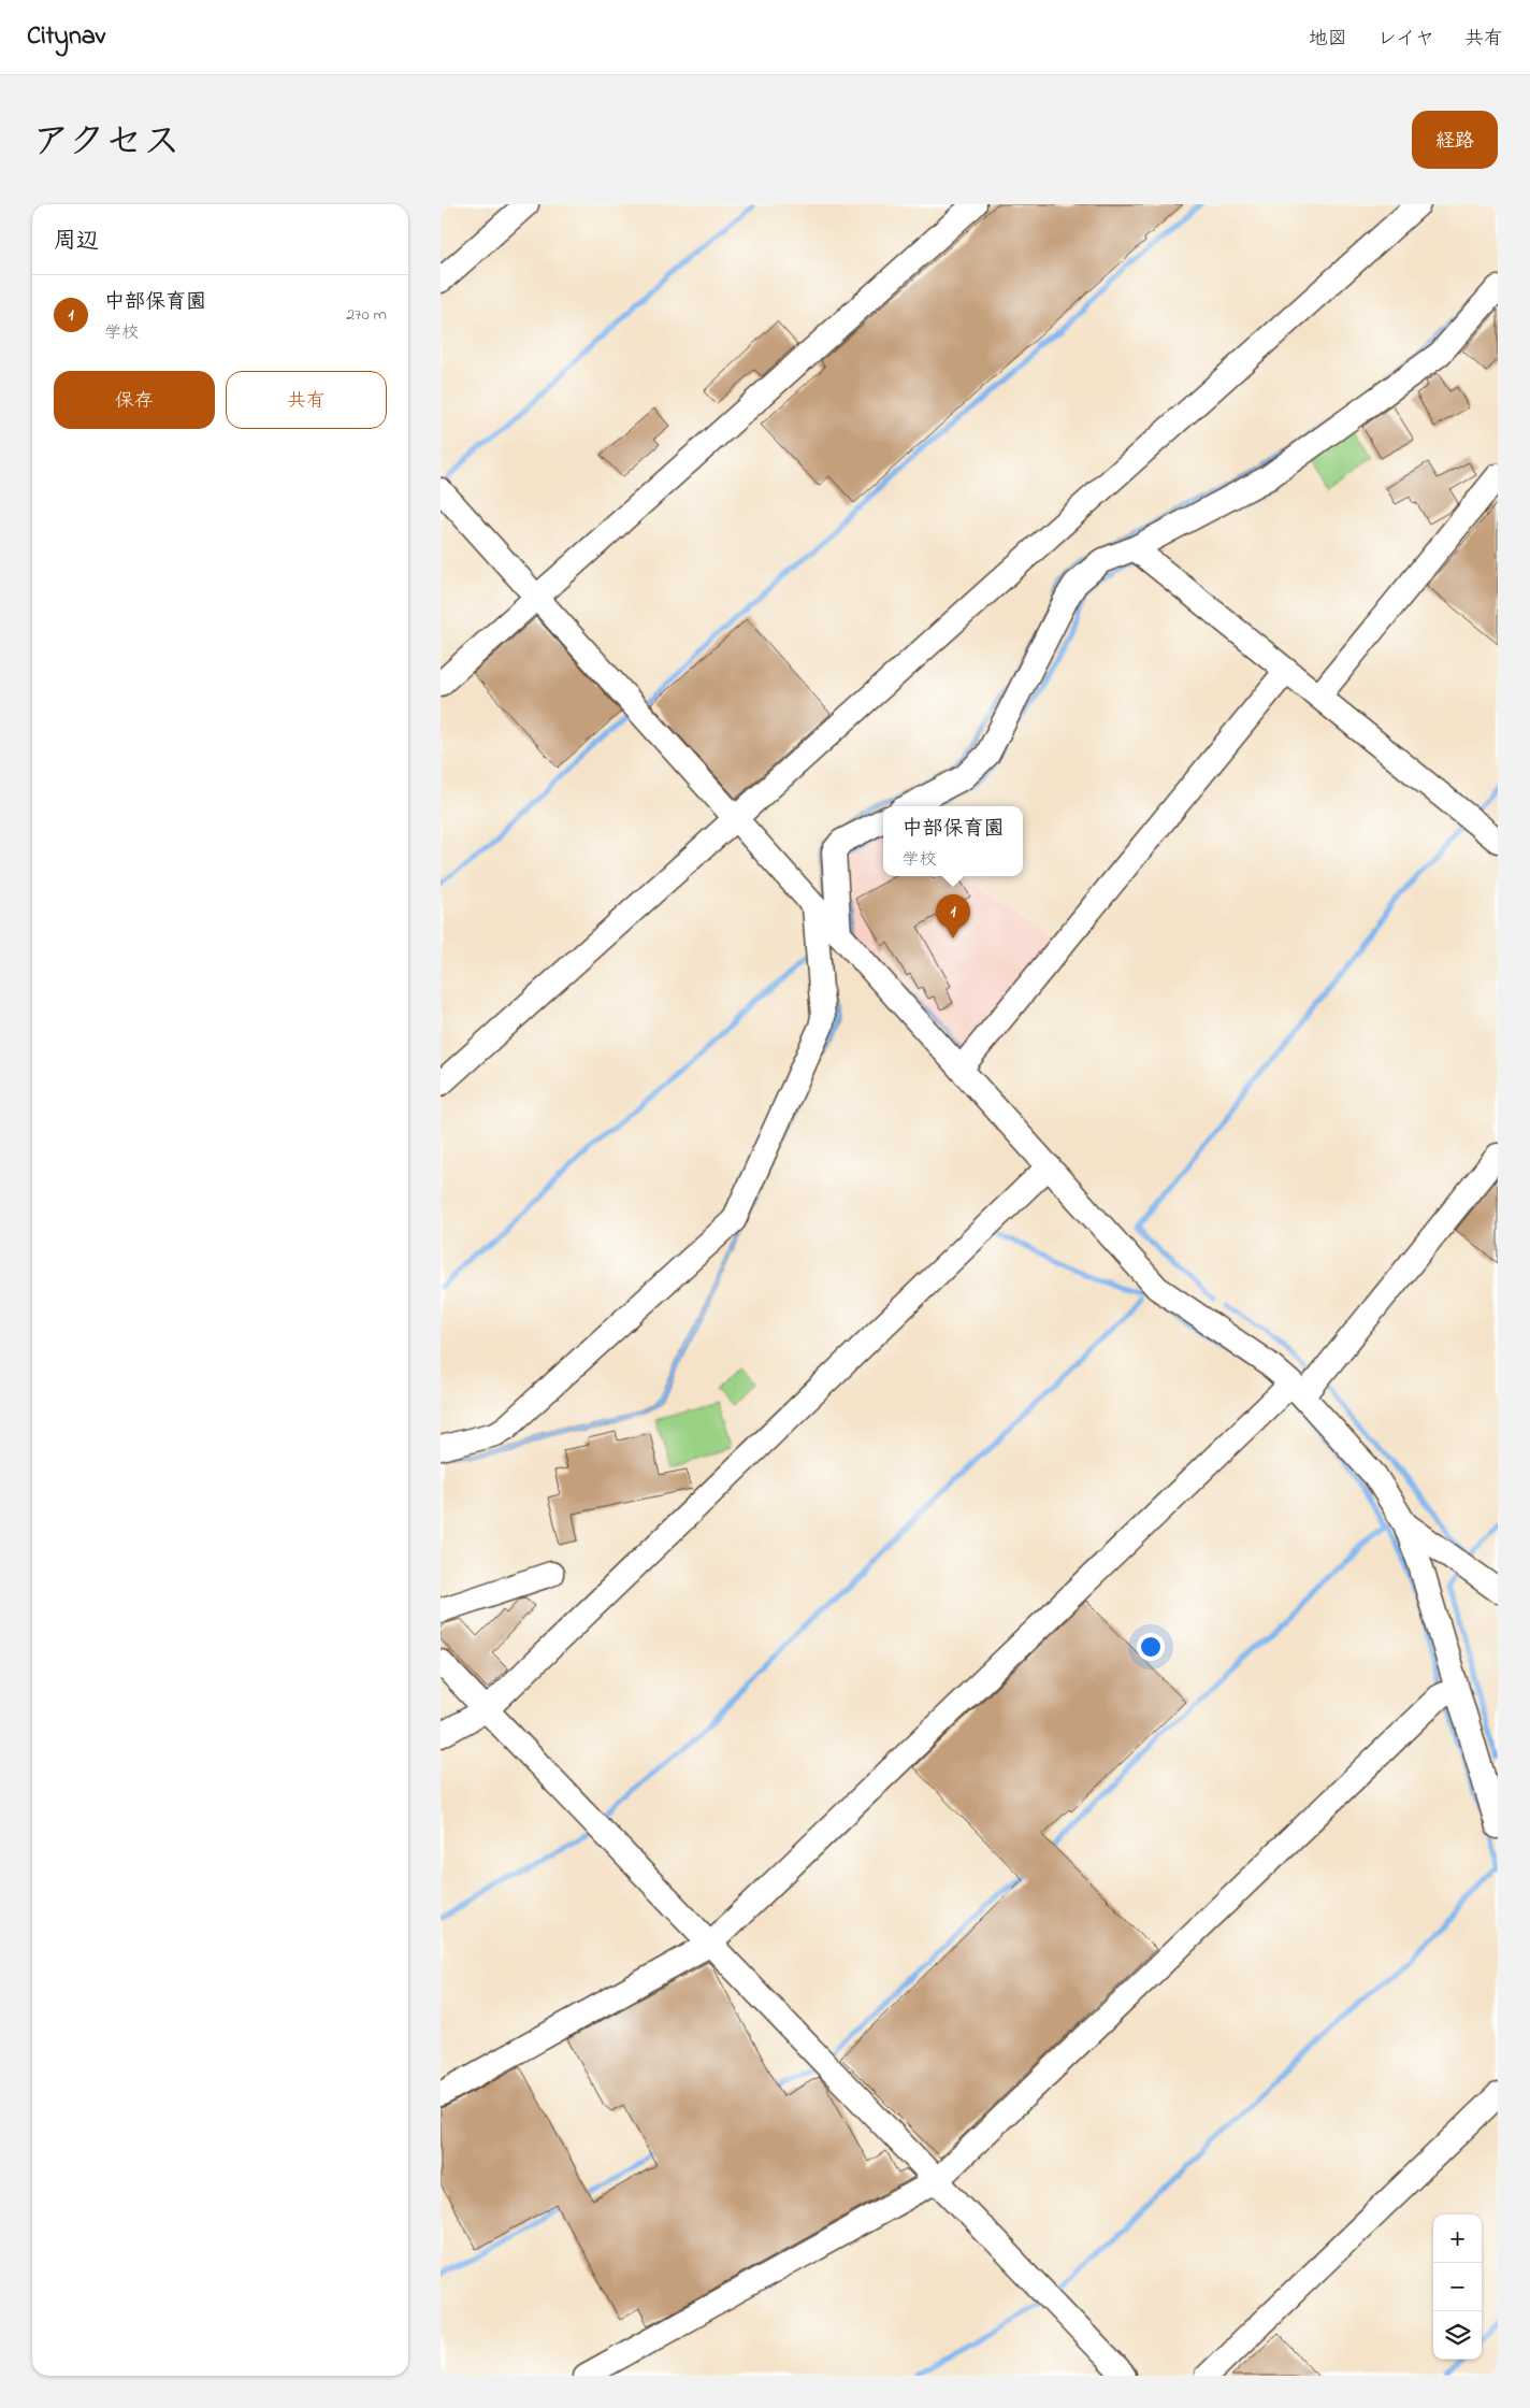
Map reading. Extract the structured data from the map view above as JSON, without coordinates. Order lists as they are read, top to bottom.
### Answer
{
  "page": {
    "header": "Citynav",
    "nav": ["地図", "レイヤ", "共有"],
    "title": "アクセス",
    "buttons": [
      "経路",
      ["保存", "共有"]
    ],
    "heading": "周辺",
    "list": [
      {
        "mark": "1",
        "name": "中部保育園",
        "note": "学校",
        "value": "270 m"
      }
    ],
    "popup": ["中部保育園", "学校"],
    "pins": "1",
    "map_buttons": ["+", "−"]
  }
}
